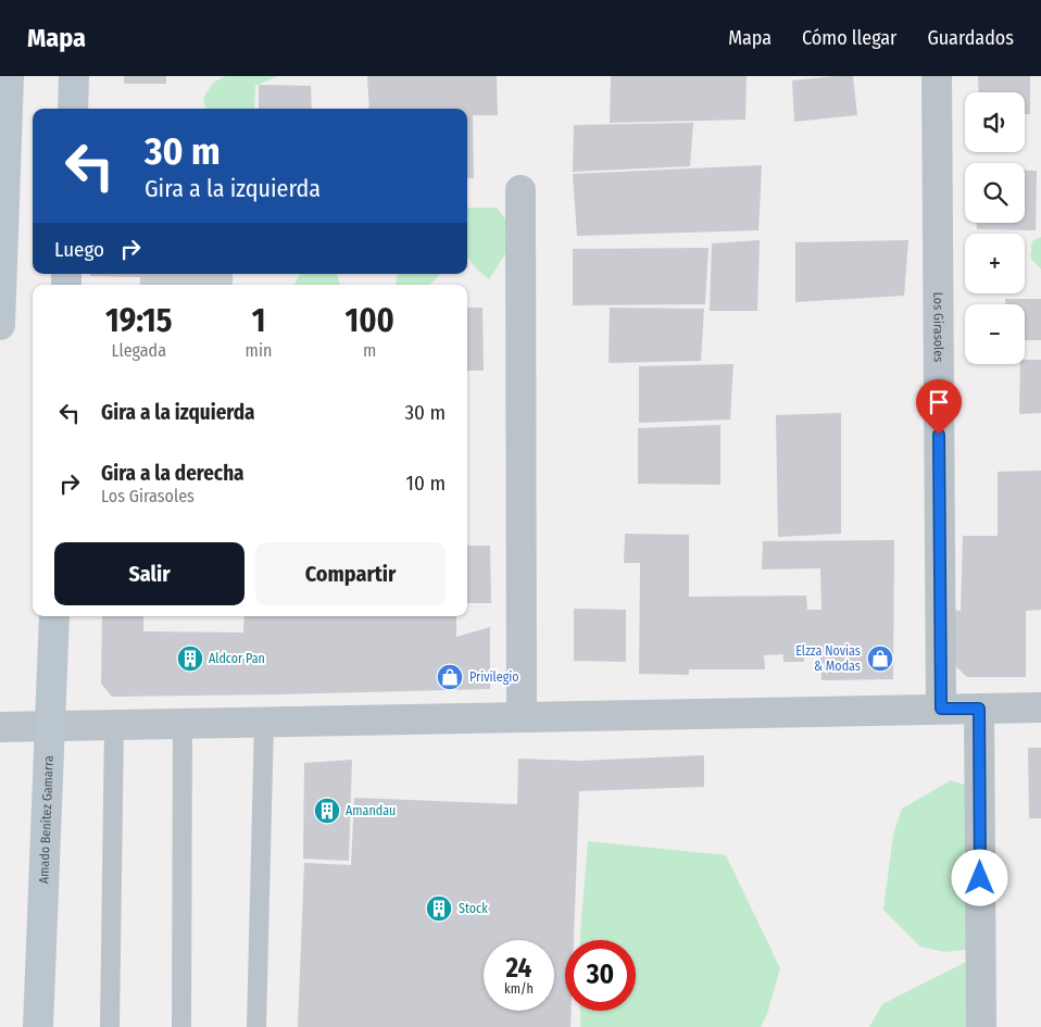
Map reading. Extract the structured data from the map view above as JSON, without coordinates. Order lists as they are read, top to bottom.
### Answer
{
  "streets": {
    "main road": ["Amado Benítez Gamarra"],
    "street": ["Los Girasoles"]
  },
  "places": {
    "building": ["Aldcor Pan", "Amandau", "Stock"],
    "shop": ["Elzza Novias & Modas", "Privilegio"]
  },
  "page": {
    "header": "Mapa",
    "nav": ["Mapa", "Cómo llegar", "Guardados"],
    "map_buttons": ["+", "−"],
    "turn": ["30 m", "Gira a la izquierda"],
    "then": "Luego",
    "eta": [
      "19:15",
      "Llegada",
      "1",
      "min",
      "100",
      "m"
    ],
    "list": [
      {
        "name": "Gira a la izquierda",
        "value": "30 m"
      },
      {
        "name": "Gira a la derecha",
        "note": "Los Girasoles",
        "value": "10 m"
      }
    ],
    "buttons": ["Salir", "Compartir"],
    "speed": "24 km/h",
    "limit": "30"
  }
}
